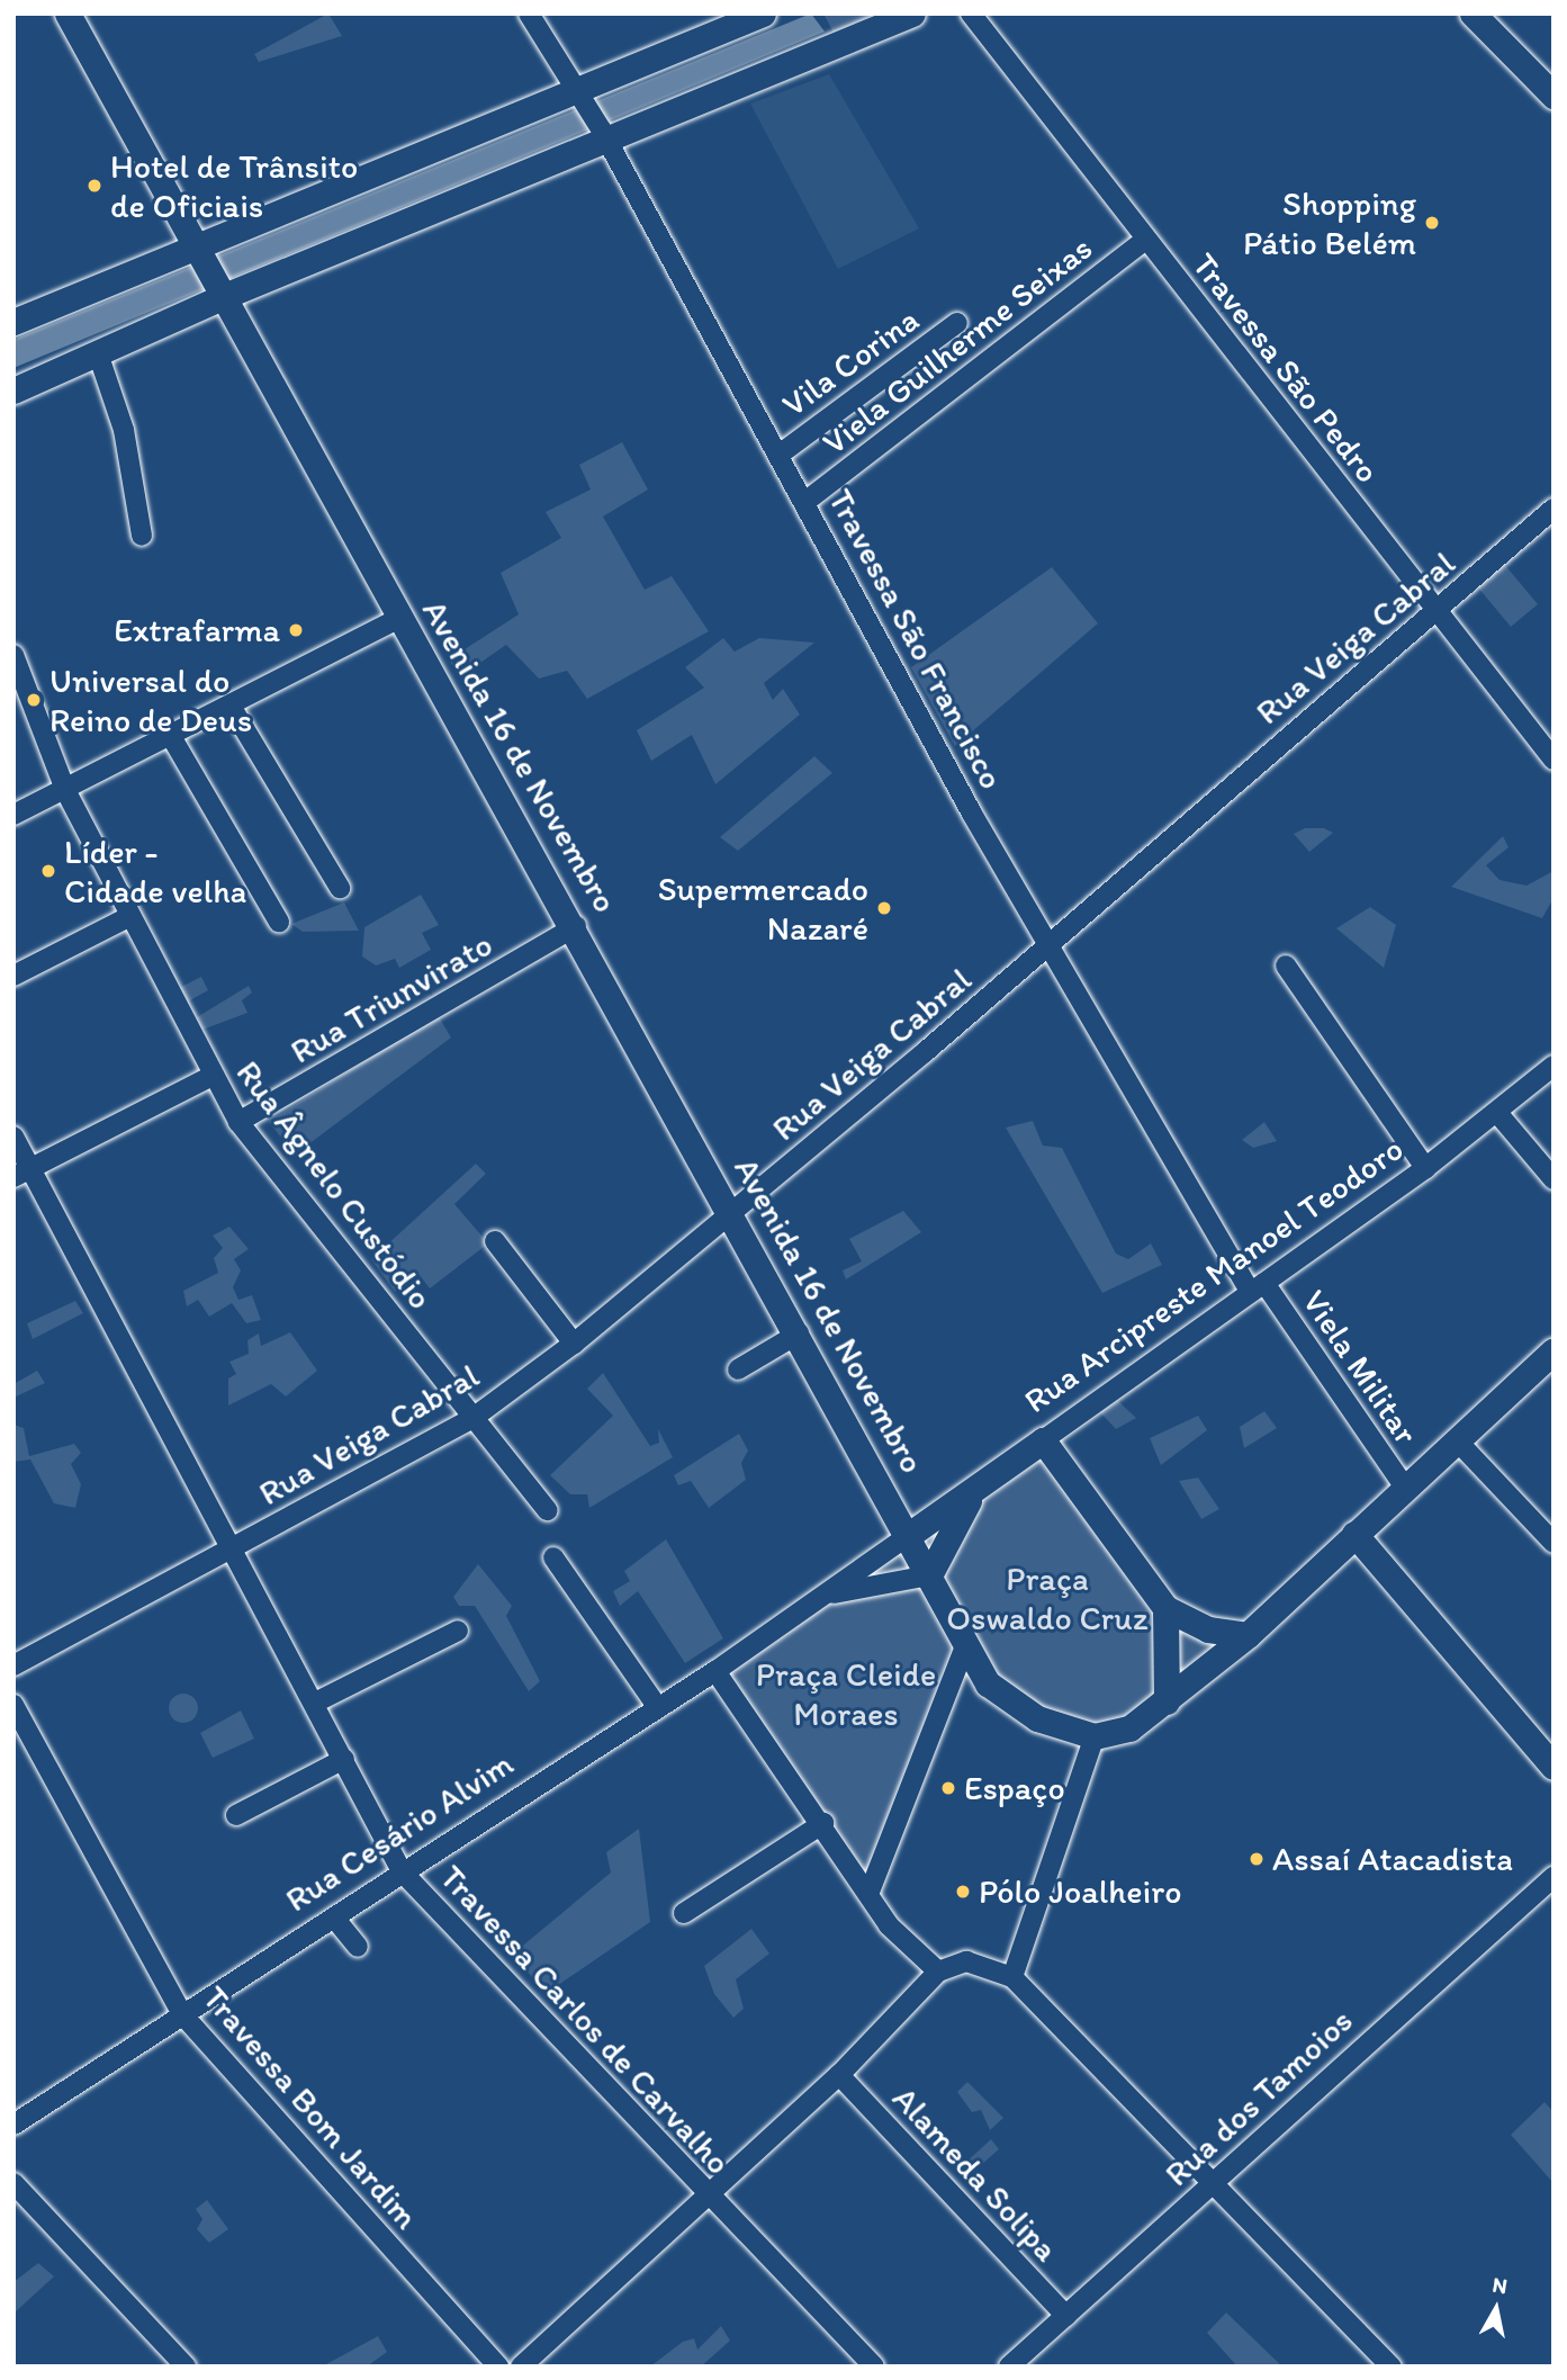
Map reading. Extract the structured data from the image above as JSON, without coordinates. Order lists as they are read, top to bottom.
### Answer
{
  "streets": {
    "main road": ["Avenida 16 de Novembro", "Rua Arcipreste Manoel Teodoro"],
    "street": [
      "Viela Guilherme Seixas",
      "Vila Corina",
      "Travessa São Pedro",
      "Rua Veiga Cabral",
      "Travessa São Francisco",
      "Rua Triunvirato",
      "Rua Âgnelo Custódio",
      "Viela Militar",
      "Rua Cesário Alvim",
      "Travessa Carlos de Carvalho",
      "Rua dos Tamoios",
      "Travessa Bom Jardim",
      "Alameda Solipa"
    ]
  },
  "crossings": [
    ["Viela Guilherme Seixas", "Travessa São Pedro"],
    ["Viela Guilherme Seixas", "Travessa São Francisco"],
    ["Vila Corina", "Travessa São Francisco"],
    ["Travessa São Pedro", "Rua Veiga Cabral"],
    ["Rua Veiga Cabral", "Travessa São Francisco"],
    ["Rua Veiga Cabral", "Avenida 16 de Novembro"],
    ["Rua Veiga Cabral", "Rua Âgnelo Custódio"],
    ["Rua Veiga Cabral", "Travessa Carlos de Carvalho"],
    ["Travessa São Francisco", "Rua Arcipreste Manoel Teodoro"],
    ["Travessa São Francisco", "Viela Militar"],
    ["Avenida 16 de Novembro", "Rua Triunvirato"],
    ["Avenida 16 de Novembro", "Rua Arcipreste Manoel Teodoro"],
    ["Avenida 16 de Novembro", "Rua Cesário Alvim"],
    ["Rua Triunvirato", "Rua Âgnelo Custódio"],
    ["Rua Arcipreste Manoel Teodoro", "Viela Militar"],
    ["Rua Arcipreste Manoel Teodoro", "Rua Cesário Alvim"],
    ["Rua Cesário Alvim", "Travessa Carlos de Carvalho"],
    ["Rua Cesário Alvim", "Travessa Bom Jardim"],
    ["Rua dos Tamoios", "Alameda Solipa"]
  ],
  "parks": ["Praça Oswaldo Cruz", "Praça Cleide Moraes"],
  "places": [
    "Hotel de Trânsito de Oficiais",
    "Shopping Pátio Belém",
    "Extrafarma",
    "Universal do Reino de Deus",
    "Líder - Cidade velha",
    "Supermercado Nazaré",
    "Espaço",
    "Assaí Atacadista",
    "Pólo Joalheiro"
  ],
  "north": "top"
}
